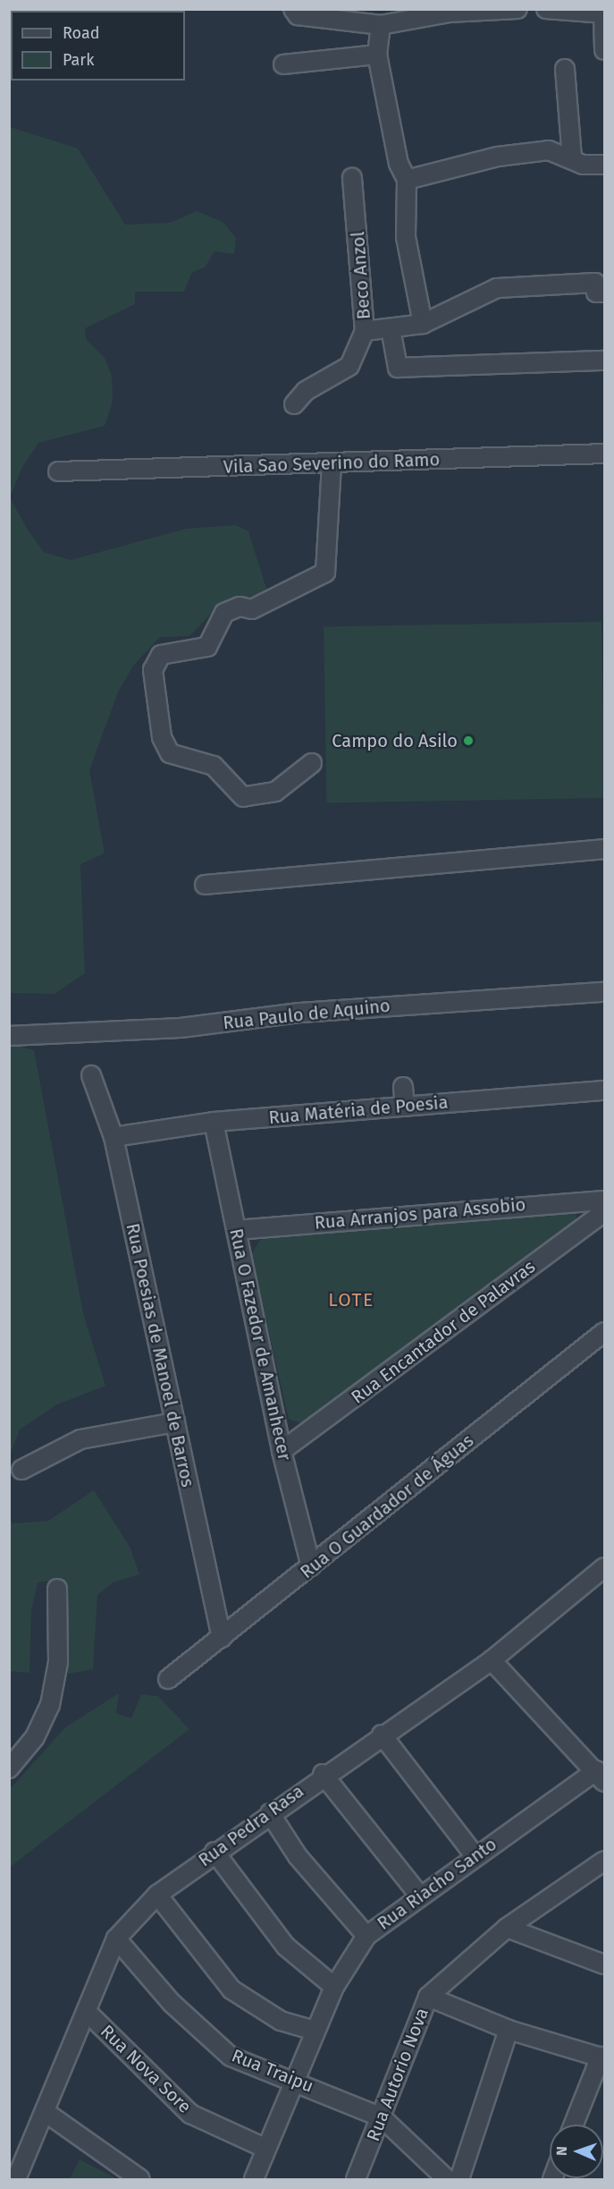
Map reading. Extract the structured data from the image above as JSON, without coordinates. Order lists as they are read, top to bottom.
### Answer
{
  "streets": {
    "street": [
      "Beco Anzol",
      "Vila Sao Severino do Ramo",
      "Rua Paulo de Aquino",
      "Rua Matéria de Poesia",
      "Rua Arranjos para Assobio",
      "Rua Encantador de Palavras",
      "Rua O Fazedor de Amanhecer",
      "Rua Poesias de Manoel de Barros",
      "Rua O Guardador de Águas",
      "Rua Pedra Rasa",
      "Rua Riacho Santo",
      "Rua Nova Sore",
      "Rua Traipu",
      "Rua Autorio Nova"
    ]
  },
  "crossings": [
    ["Rua Matéria de Poesia", "Rua O Fazedor de Amanhecer"],
    ["Rua Matéria de Poesia", "Rua Poesias de Manoel de Barros"],
    ["Rua Arranjos para Assobio", "Rua O Fazedor de Amanhecer"],
    ["Rua Encantador de Palavras", "Rua O Fazedor de Amanhecer"],
    ["Rua O Fazedor de Amanhecer", "Rua O Guardador de Águas"],
    ["Rua Poesias de Manoel de Barros", "Rua O Guardador de Águas"],
    ["Rua Pedra Rasa", "Rua Nova Sore"],
    ["Rua Pedra Rasa", "Rua Traipu"],
    ["Rua Riacho Santo", "Rua Nova Sore"],
    ["Rua Riacho Santo", "Rua Traipu"],
    ["Rua Traipu", "Rua Autorio Nova"]
  ],
  "districts": ["LOTE"],
  "places": ["Campo do Asilo"],
  "legend": ["Road", "Park"],
  "north": "left"
}
